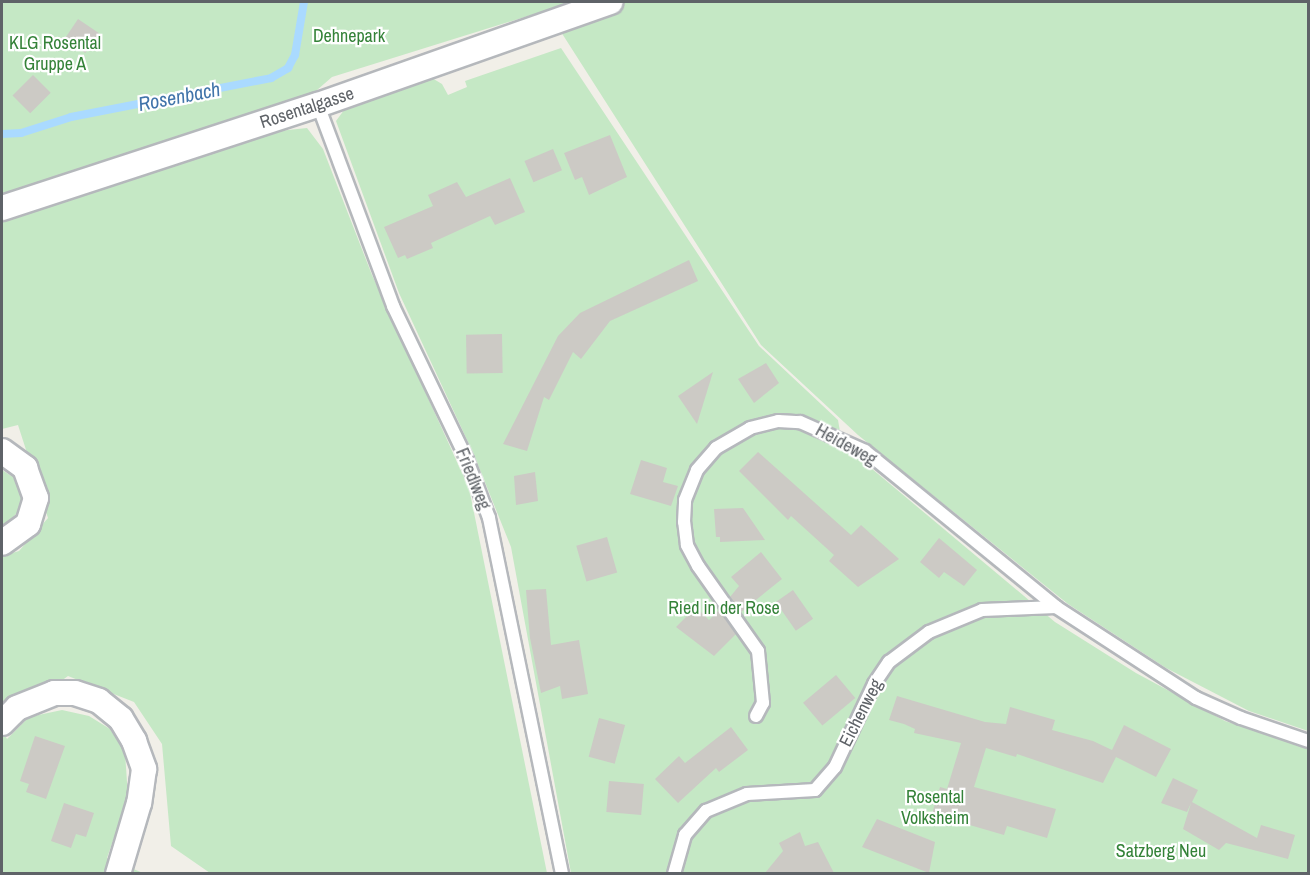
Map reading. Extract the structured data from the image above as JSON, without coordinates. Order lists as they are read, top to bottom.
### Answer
{
  "streets": {
    "street": ["Rosentalgasse"],
    "lane": ["Heideweg", "Friedlweg", "Eichenweg"]
  },
  "crossings": [
    ["Rosentalgasse", "Friedlweg"],
    ["Heideweg", "Eichenweg"]
  ],
  "water": ["Rosenbach"],
  "parks": [
    "Dehnepark",
    "KLG Rosental Gruppe A",
    "Ried in der Rose",
    "Rosental Volksheim",
    "Satzberg Neu"
  ]
}
